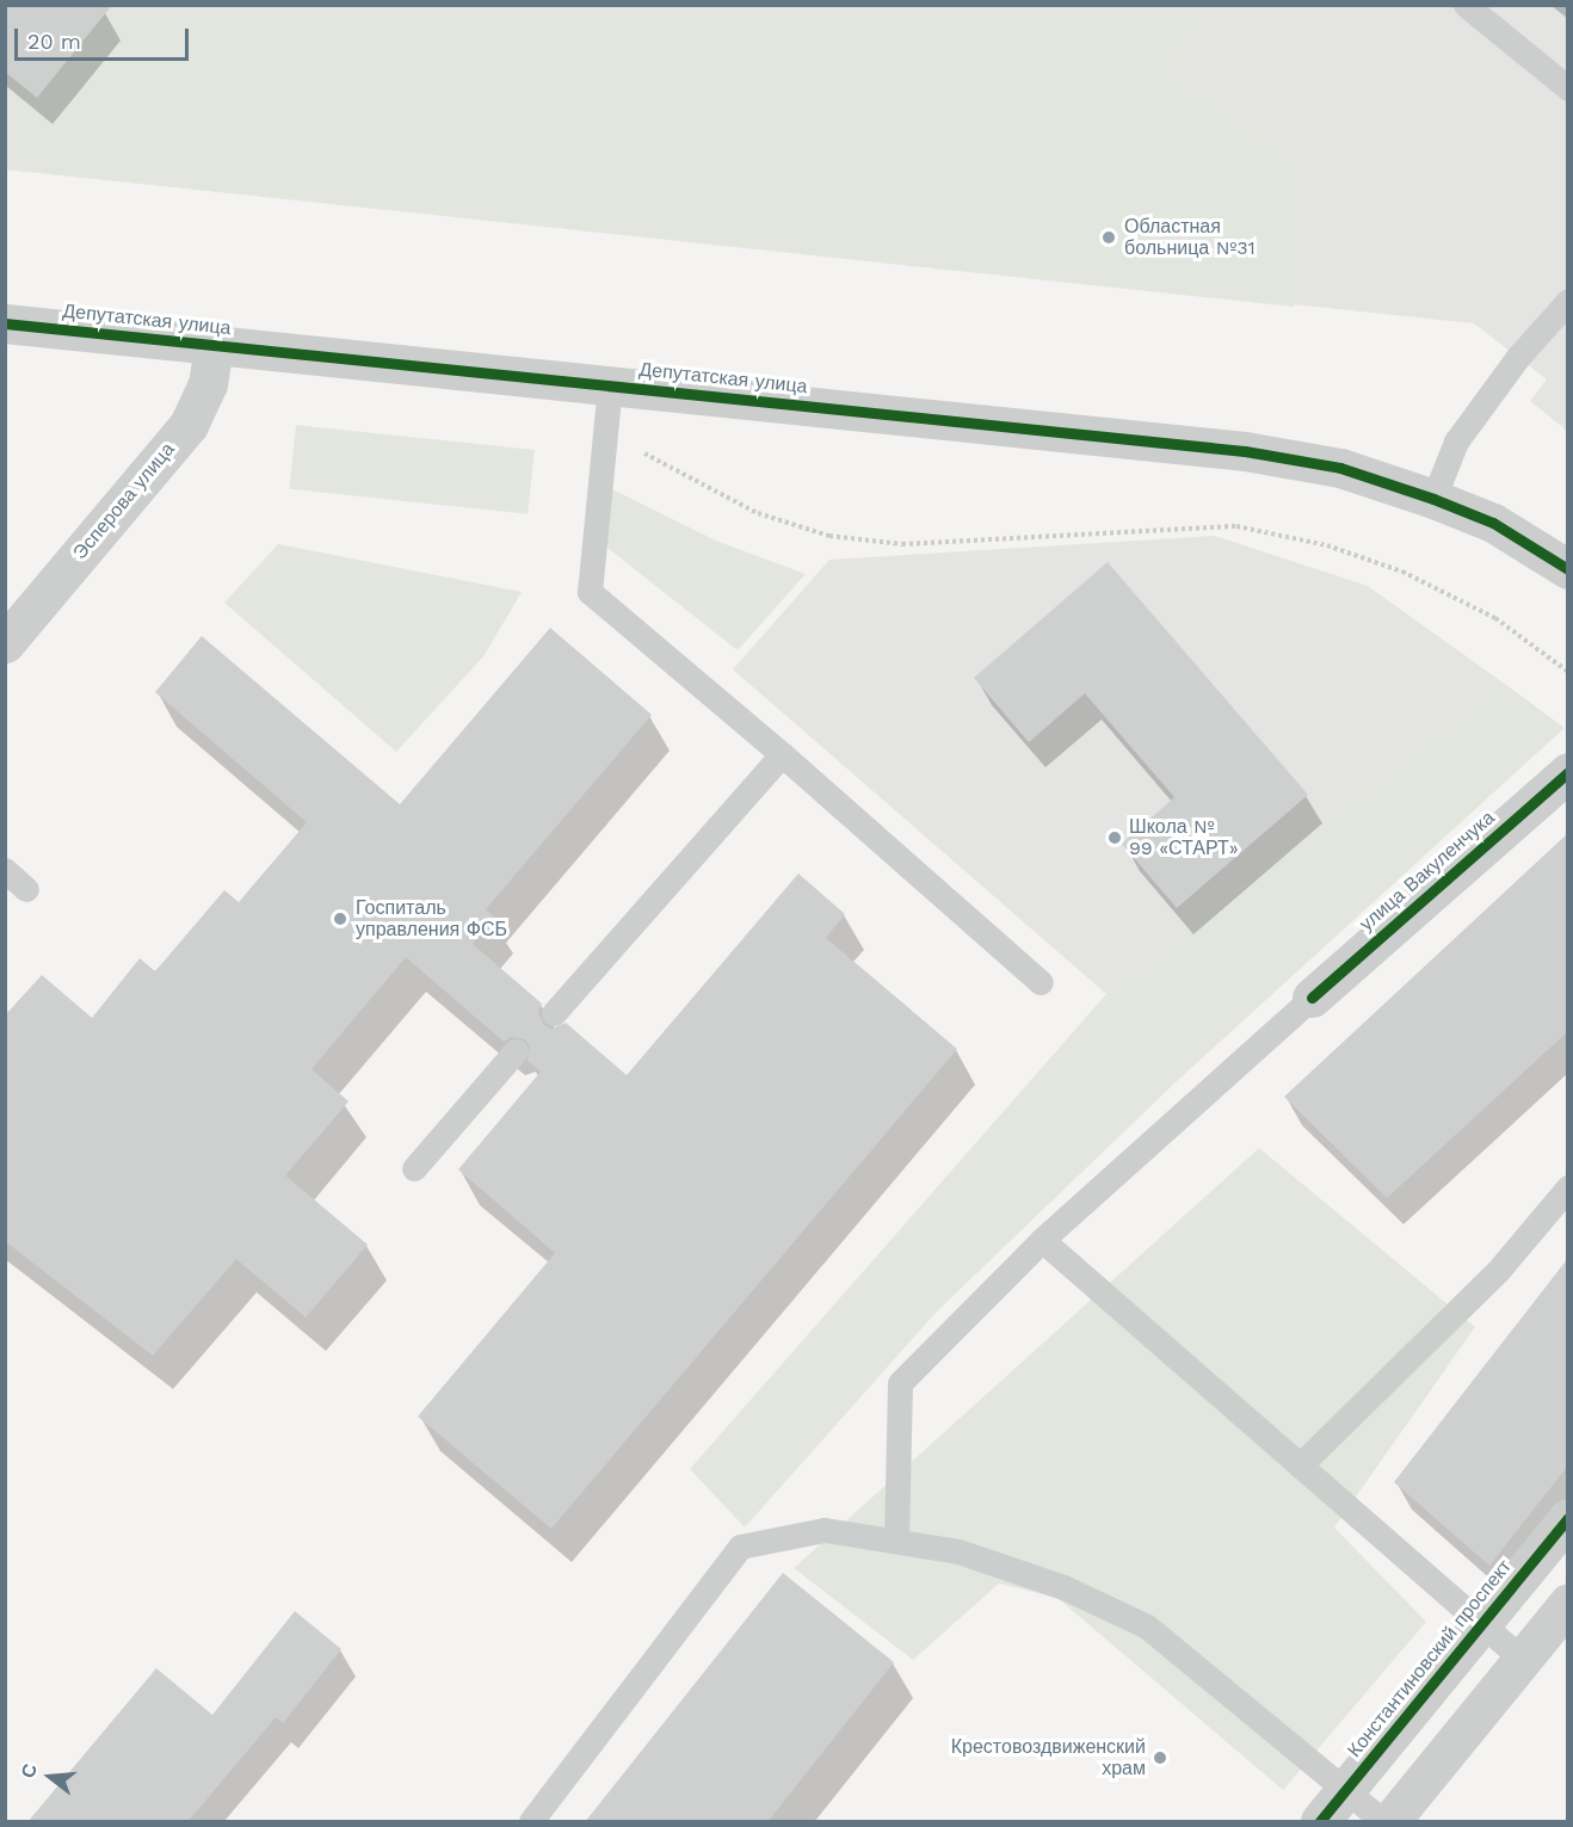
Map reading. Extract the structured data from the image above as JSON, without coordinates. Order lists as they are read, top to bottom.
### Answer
{
  "streets": {
    "street": [
      "Депутатская улица",
      "Эсперова улица",
      "улица Вакуленчука",
      "Константиновский проспект"
    ]
  },
  "crossings": [
    ["Депутатская улица", "Эсперова улица"]
  ],
  "places": [
    "Областная больница №31",
    "Школа № 99 «СТАРТ»",
    "Госпиталь управления ФСБ",
    "Крестовоздвиженский храм"
  ],
  "scale_bar": "20 m",
  "north": "left"
}
